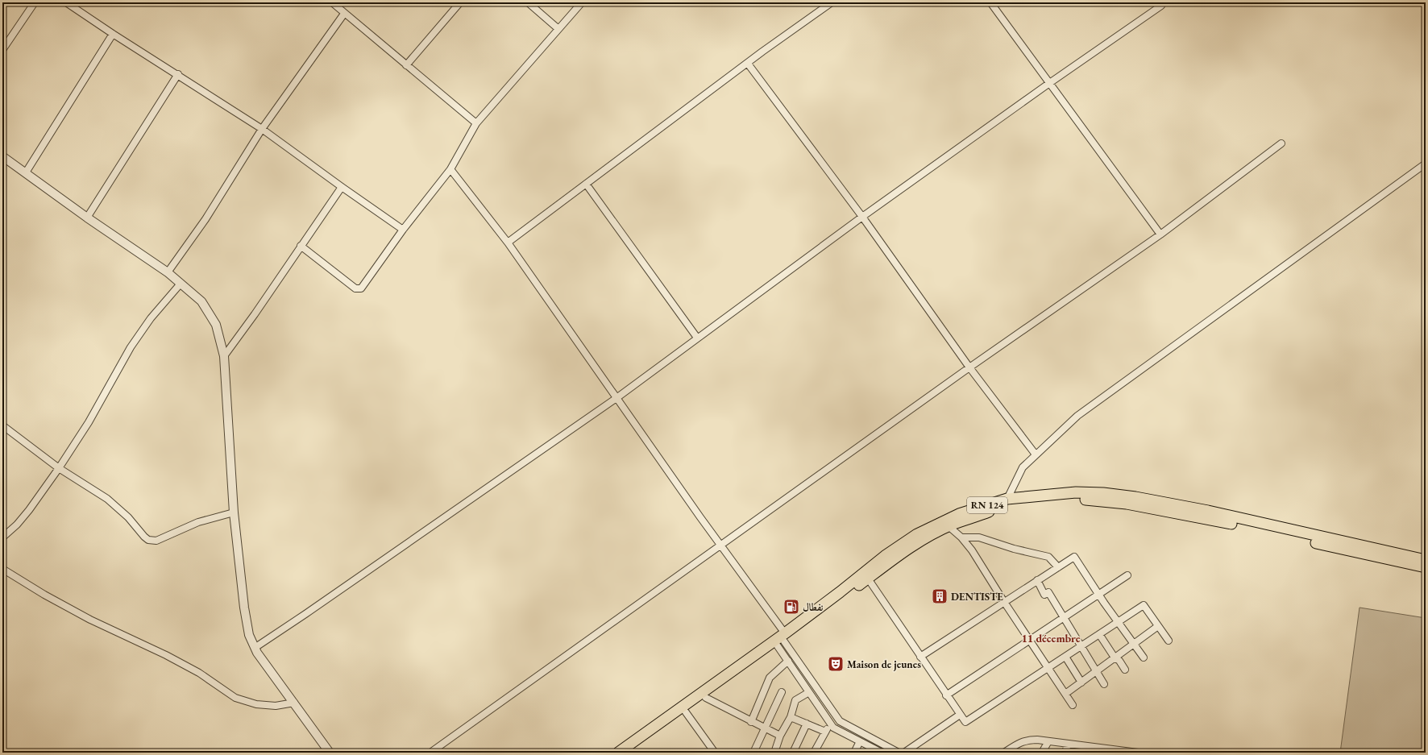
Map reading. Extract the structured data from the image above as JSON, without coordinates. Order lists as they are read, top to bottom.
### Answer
{
  "streets": {
    "main road": ["RN 124"]
  },
  "districts": ["11 décembre"],
  "places": {
    "building": ["DENTISTE"],
    "fuel station": ["نفطال"],
    "theatre": ["Maison de jeunes"]
  }
}
